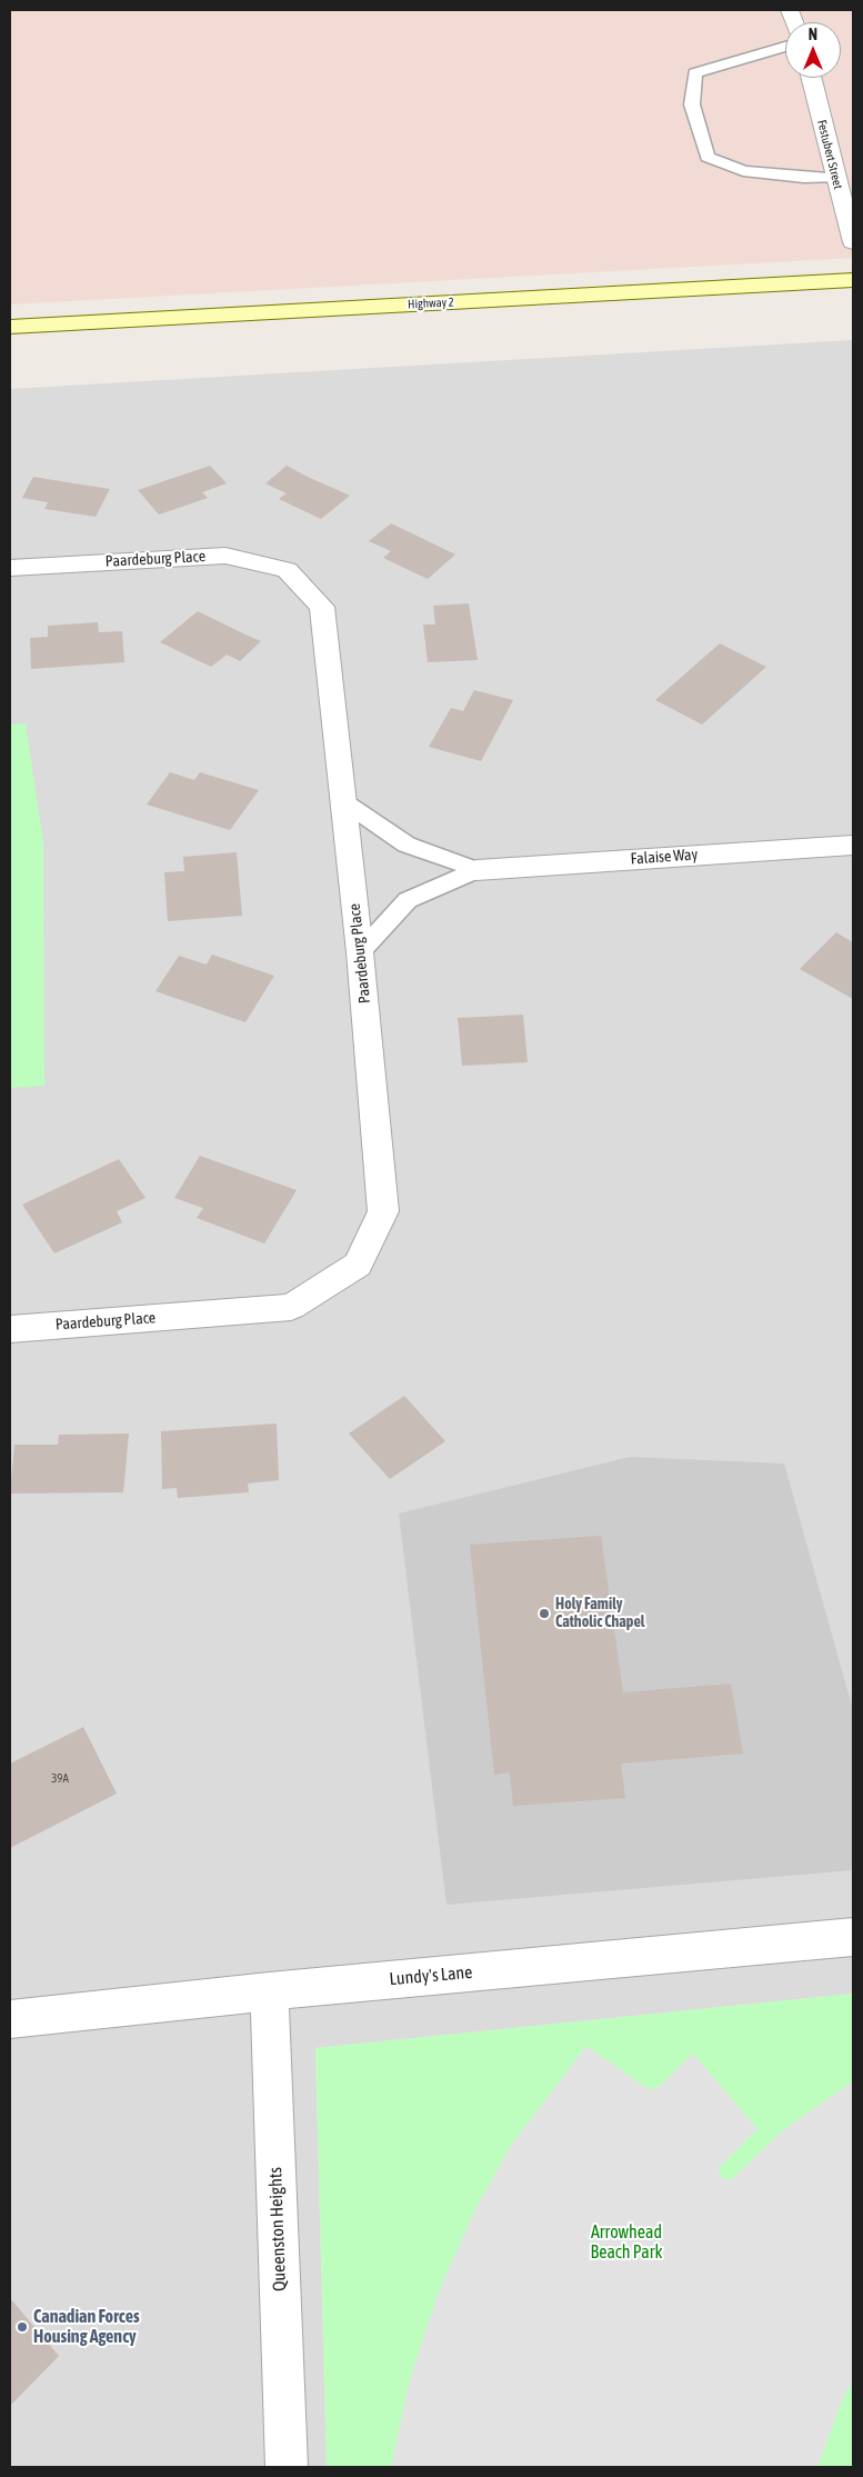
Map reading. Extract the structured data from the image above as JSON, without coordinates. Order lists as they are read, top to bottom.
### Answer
{
  "streets": {
    "main road": ["Highway 2"],
    "street": [
      "Festubert Street",
      "Paardeburg Place",
      "Falaise Way",
      "Lundy's Lane",
      "Queenston Heights"
    ]
  },
  "crossings": [
    ["Lundy's Lane", "Queenston Heights"]
  ],
  "parks": ["Arrowhead Beach Park"],
  "places": ["Holy Family Catholic Chapel", "Canadian Forces Housing Agency"],
  "house_numbers": ["39A"],
  "north": "top"
}
